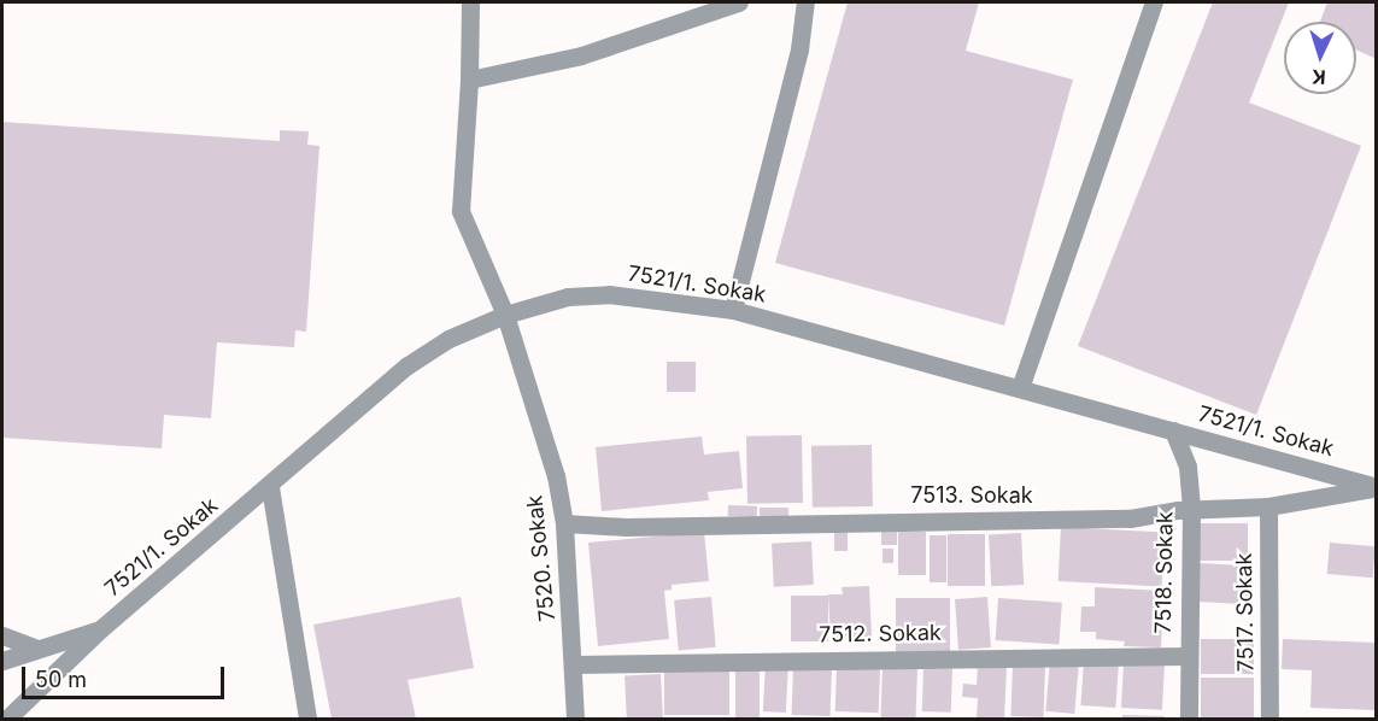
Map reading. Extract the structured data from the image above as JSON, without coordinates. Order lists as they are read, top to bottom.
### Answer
{
  "streets": {
    "street": [
      "7521/1. Sokak",
      "7513. Sokak",
      "7520. Sokak",
      "7518. Sokak",
      "7517. Sokak",
      "7512. Sokak"
    ]
  },
  "crossings": [
    ["7521/1. Sokak", "7513. Sokak"],
    ["7521/1. Sokak", "7520. Sokak"],
    ["7521/1. Sokak", "7518. Sokak"],
    ["7513. Sokak", "7520. Sokak"],
    ["7513. Sokak", "7518. Sokak"],
    ["7513. Sokak", "7517. Sokak"],
    ["7520. Sokak", "7512. Sokak"],
    ["7518. Sokak", "7512. Sokak"]
  ],
  "scale_bar": "50 m",
  "north": "bottom"
}
